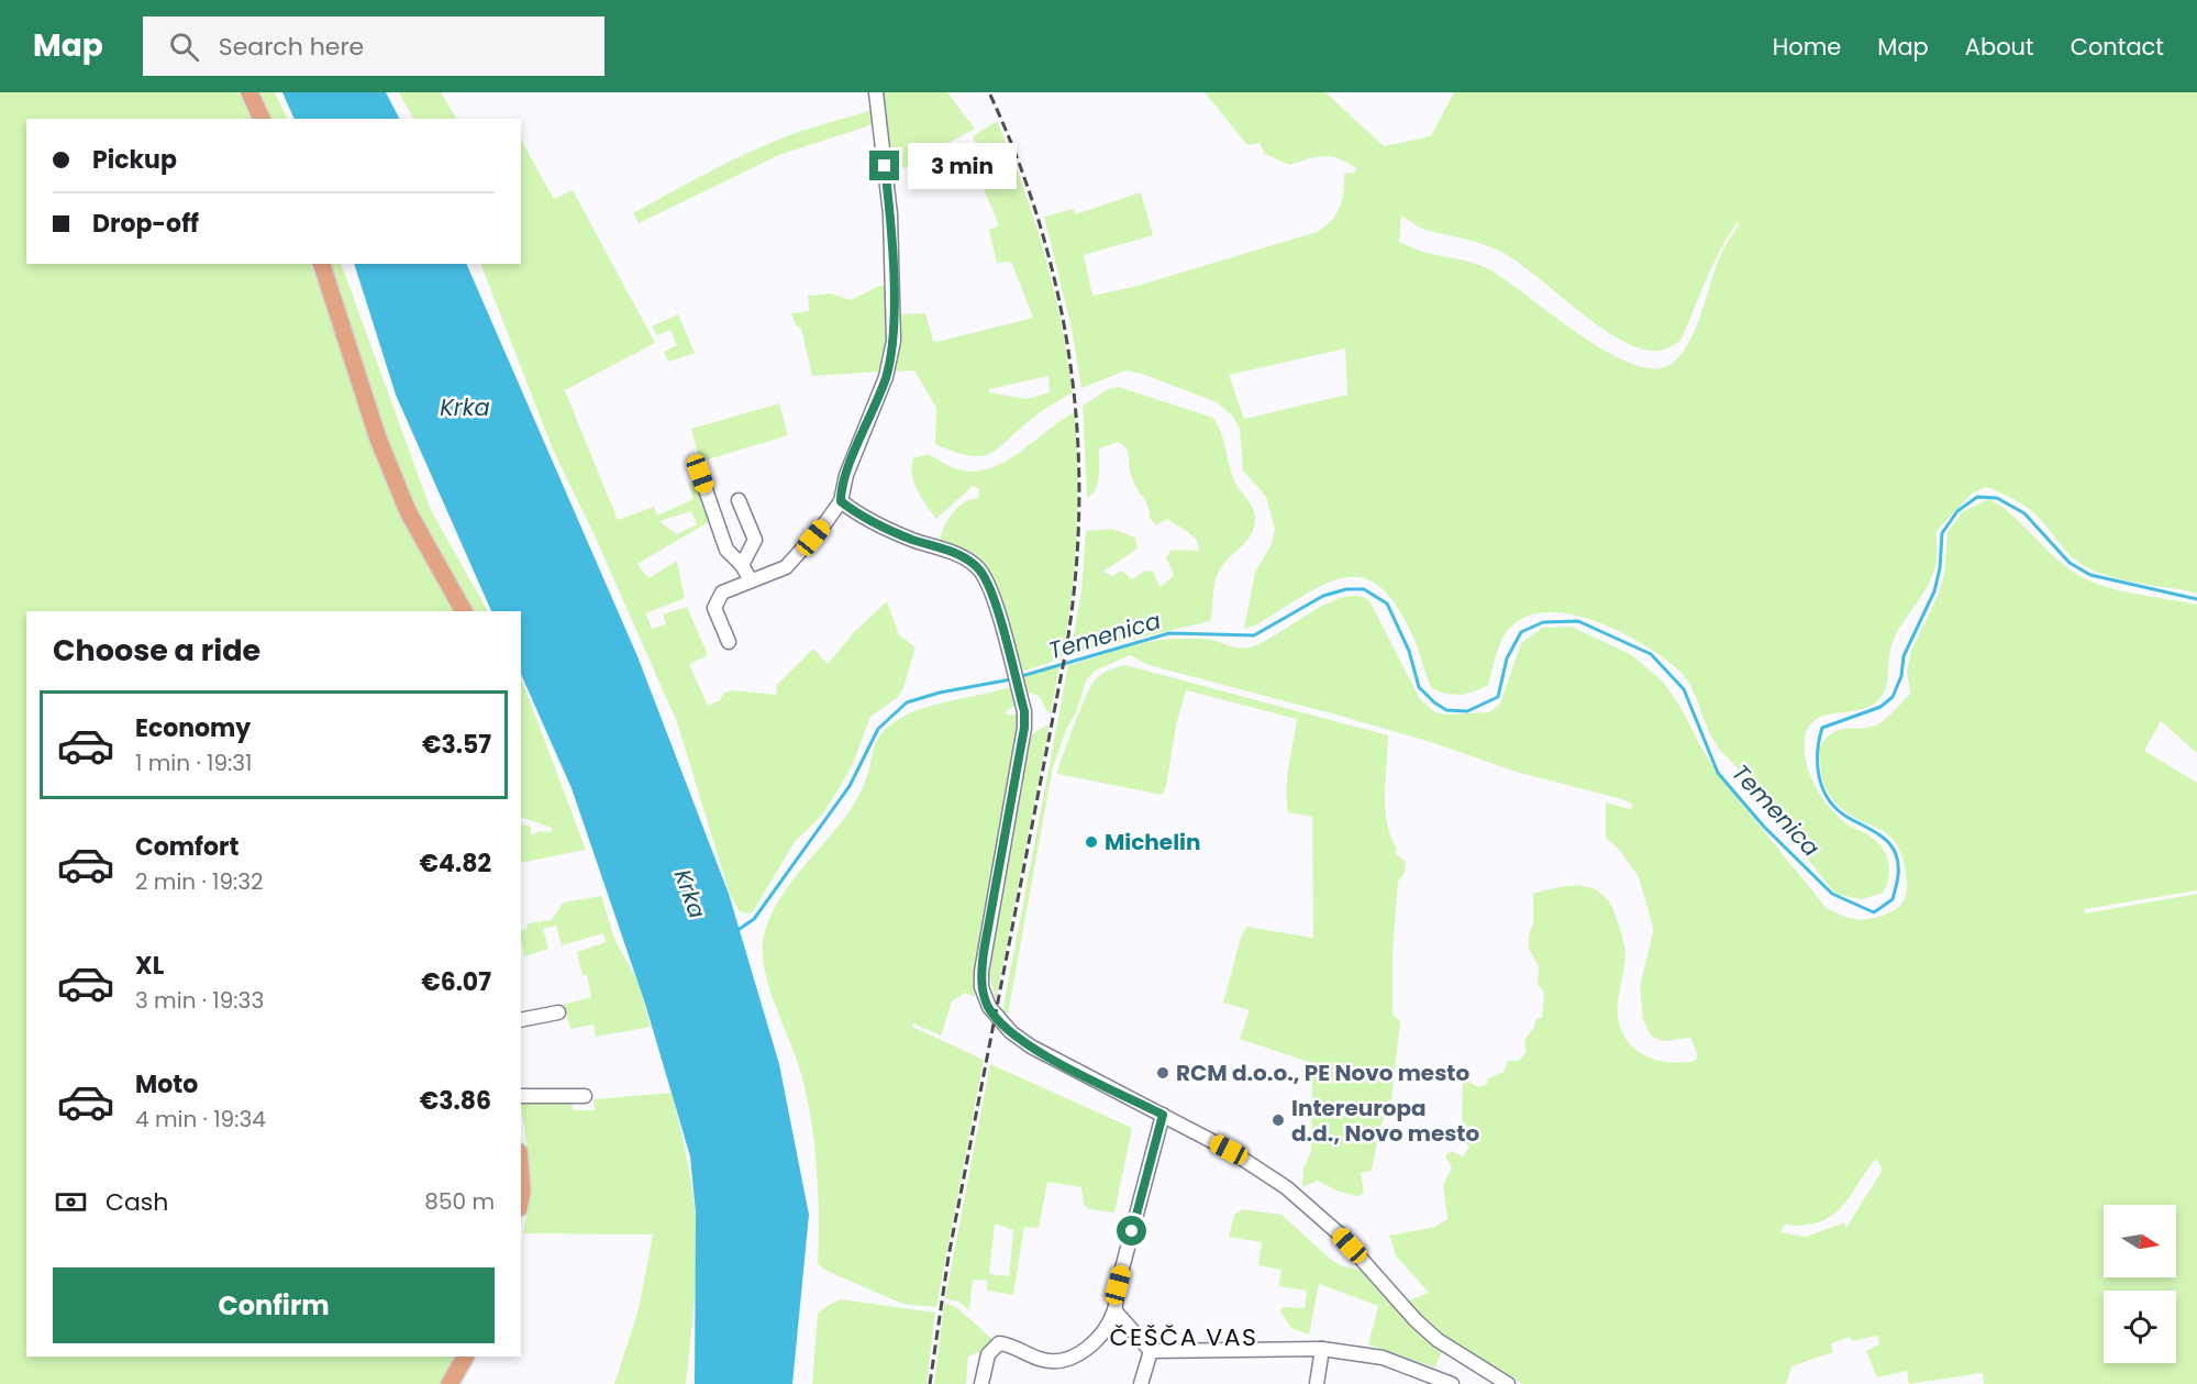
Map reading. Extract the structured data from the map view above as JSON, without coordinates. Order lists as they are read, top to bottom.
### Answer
{
  "districts": ["ČEŠČA VAS"],
  "water": ["Krka", "Temenica"],
  "places": ["Michelin", "RCM d.o.o., PE Novo mesto", "Intereuropa d.d., Novo mesto"],
  "north": "right",
  "page": {
    "header": "Map",
    "search": "Search here",
    "nav": [
      "Home",
      "Map",
      "About",
      "Contact"
    ],
    "banner": ["Pickup", "Drop-off"],
    "bubble": "3 min",
    "heading": "Choose a ride",
    "list": [
      {
        "name": "Economy",
        "note": "1 min · 19:31",
        "value": "€3.57"
      },
      {
        "name": "Comfort",
        "note": "2 min · 19:32",
        "value": "€4.82"
      },
      {
        "name": "XL",
        "note": "3 min · 19:33",
        "value": "€6.07"
      },
      {
        "name": "Moto",
        "note": "4 min · 19:34",
        "value": "€3.86"
      }
    ],
    "pay": ["Cash", "850 m"],
    "buttons": "Confirm"
  }
}
